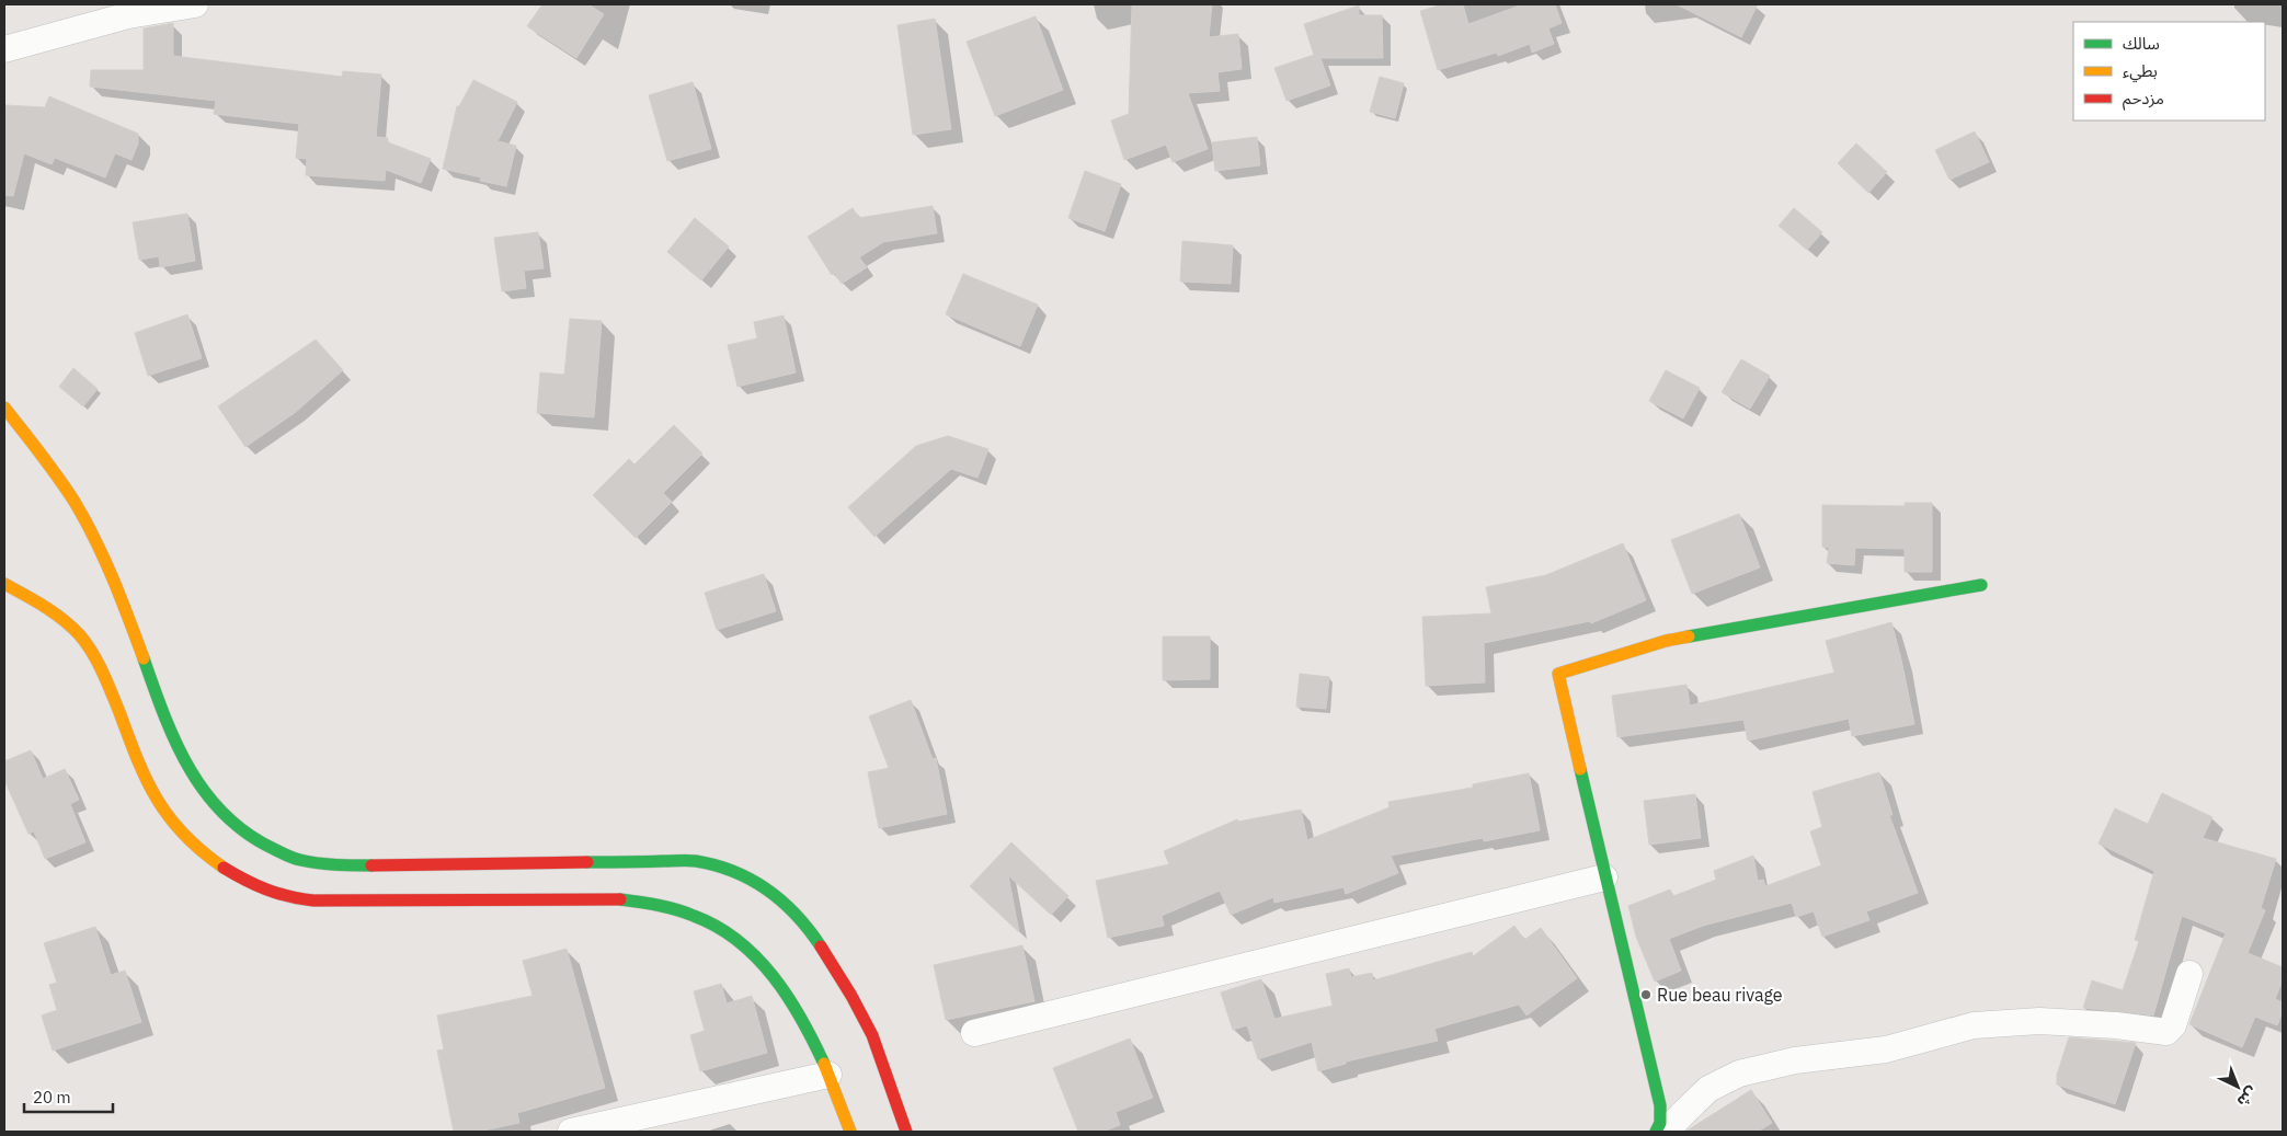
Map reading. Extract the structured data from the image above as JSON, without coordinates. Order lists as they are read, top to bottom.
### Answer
{
  "places": ["Rue beau rivage"],
  "legend": ["سالك", "بطيء", "مزدحم"],
  "scale_bar": "20 m",
  "north": "bottom right"
}
